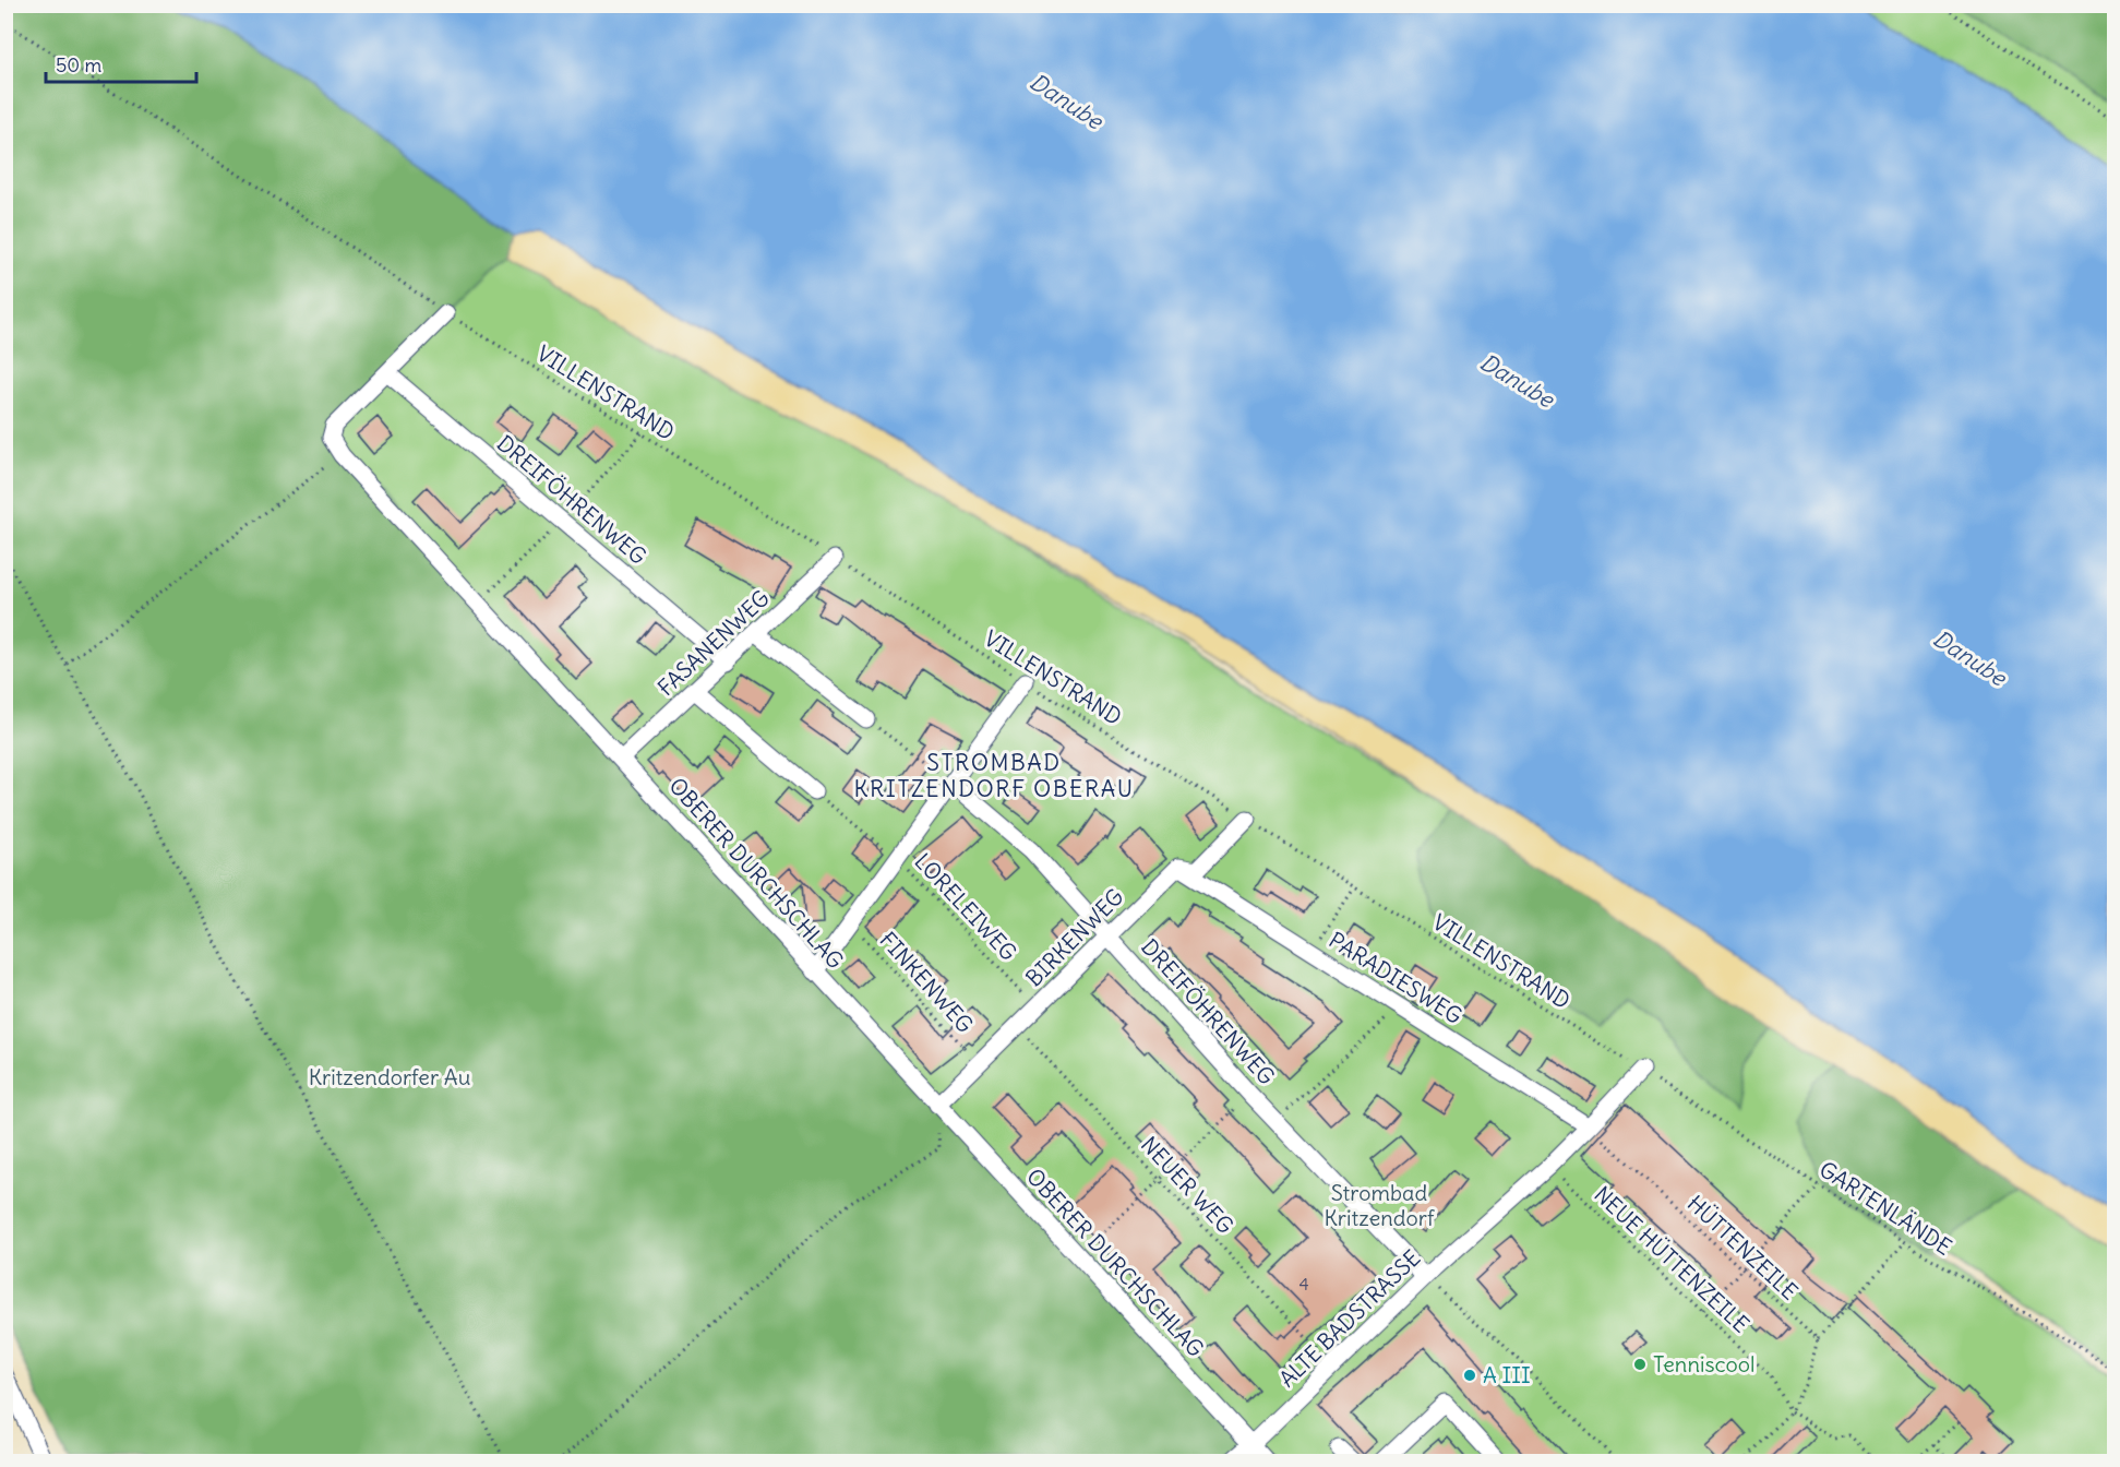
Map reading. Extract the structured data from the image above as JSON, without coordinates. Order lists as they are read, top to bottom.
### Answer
{
  "streets": {
    "street": [
      "DREIFÖHRENWEG",
      "FASANENWEG",
      "OBERER DURCHSCHLAG",
      "BIRKENWEG",
      "PARADIESWEG",
      "ALTE BADSTRASSE"
    ],
    "path": [
      "VILLENSTRAND",
      "LORELEIWEG",
      "FINKENWEG",
      "NEUER WEG",
      "GARTENLÄNDE",
      "HÜTTENZEILE",
      "NEUE HÜTTENZEILE"
    ]
  },
  "crossings": [
    ["VILLENSTRAND", "FASANENWEG"],
    ["VILLENSTRAND", "OBERER DURCHSCHLAG"],
    ["VILLENSTRAND", "GARTENLÄNDE"],
    ["VILLENSTRAND", "ALTE BADSTRASSE"],
    ["DREIFÖHRENWEG", "FASANENWEG"],
    ["DREIFÖHRENWEG", "OBERER DURCHSCHLAG"],
    ["DREIFÖHRENWEG", "BIRKENWEG"],
    ["DREIFÖHRENWEG", "ALTE BADSTRASSE"],
    ["FASANENWEG", "OBERER DURCHSCHLAG"],
    ["OBERER DURCHSCHLAG", "BIRKENWEG"],
    ["OBERER DURCHSCHLAG", "ALTE BADSTRASSE"],
    ["LORELEIWEG", "BIRKENWEG"],
    ["BIRKENWEG", "PARADIESWEG"],
    ["BIRKENWEG", "FINKENWEG"],
    ["BIRKENWEG", "NEUER WEG"],
    ["PARADIESWEG", "HÜTTENZEILE"],
    ["PARADIESWEG", "ALTE BADSTRASSE"],
    ["NEUER WEG", "ALTE BADSTRASSE"],
    ["GARTENLÄNDE", "ALTE BADSTRASSE"],
    ["HÜTTENZEILE", "ALTE BADSTRASSE"],
    ["NEUE HÜTTENZEILE", "ALTE BADSTRASSE"]
  ],
  "districts": ["STROMBAD KRITZENDORF OBERAU"],
  "water": ["Danube"],
  "parks": ["Kritzendorfer Au", "Strombad Kritzendorf"],
  "places": ["Tenniscool", "A III"],
  "house_numbers": ["4"],
  "scale_bar": "50 m"
}
